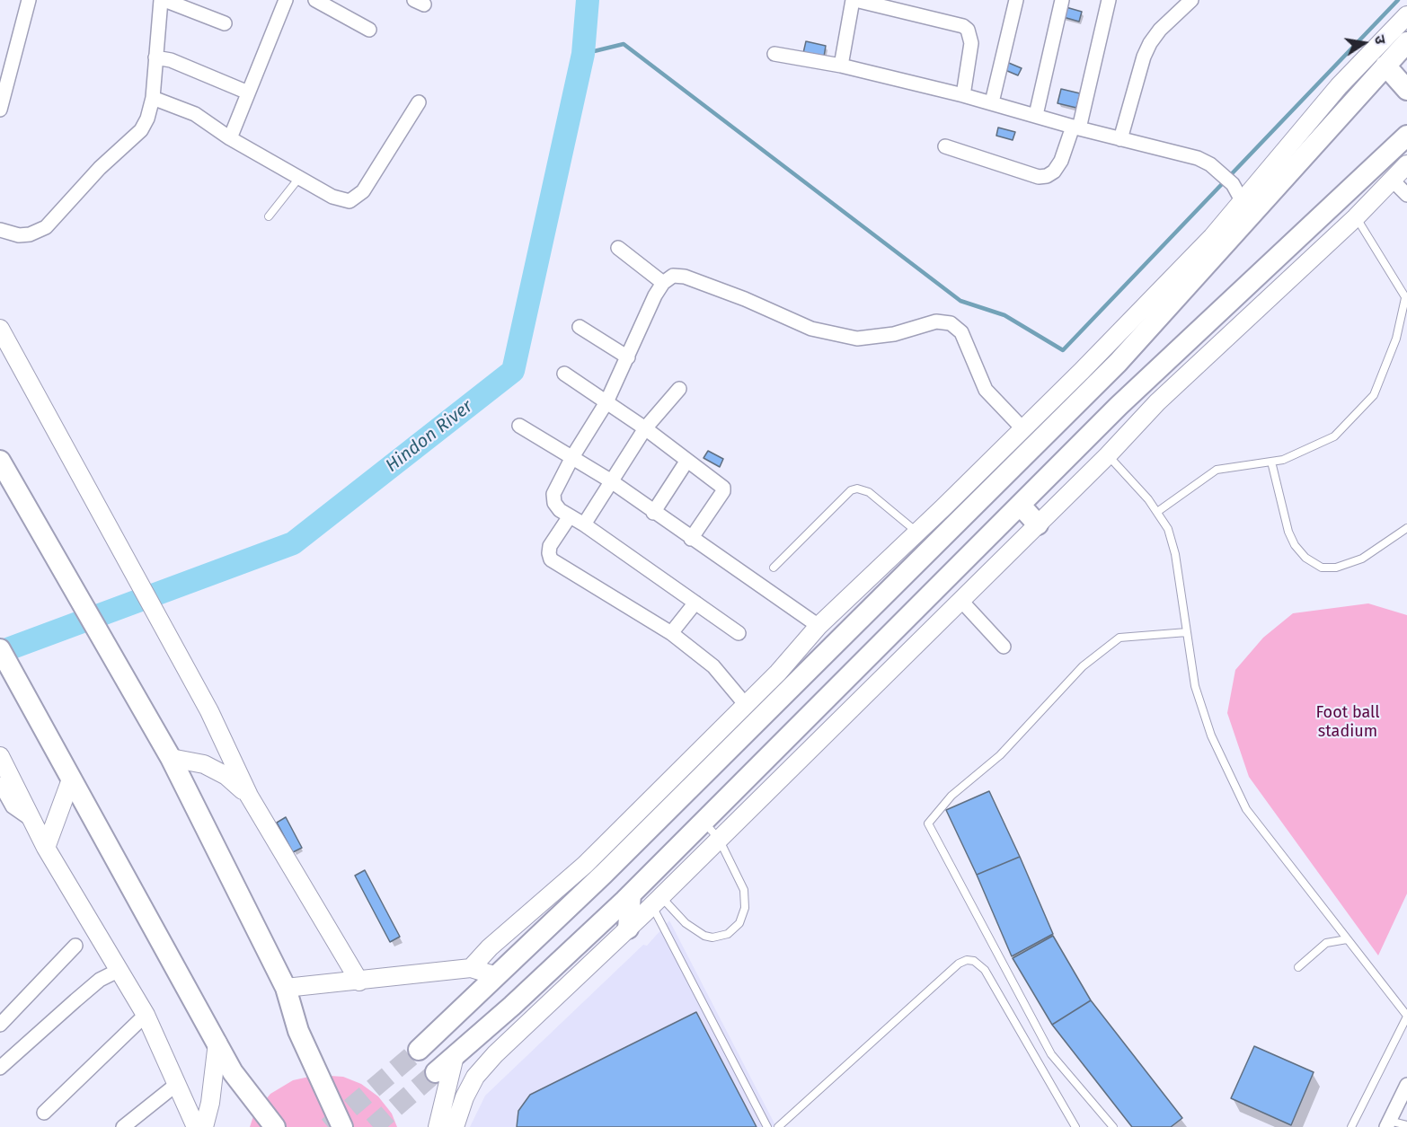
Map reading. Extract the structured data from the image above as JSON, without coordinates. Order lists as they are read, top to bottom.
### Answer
{
  "water": ["Hindon River"],
  "parks": ["Foot ball stadium"],
  "north": "right"
}
